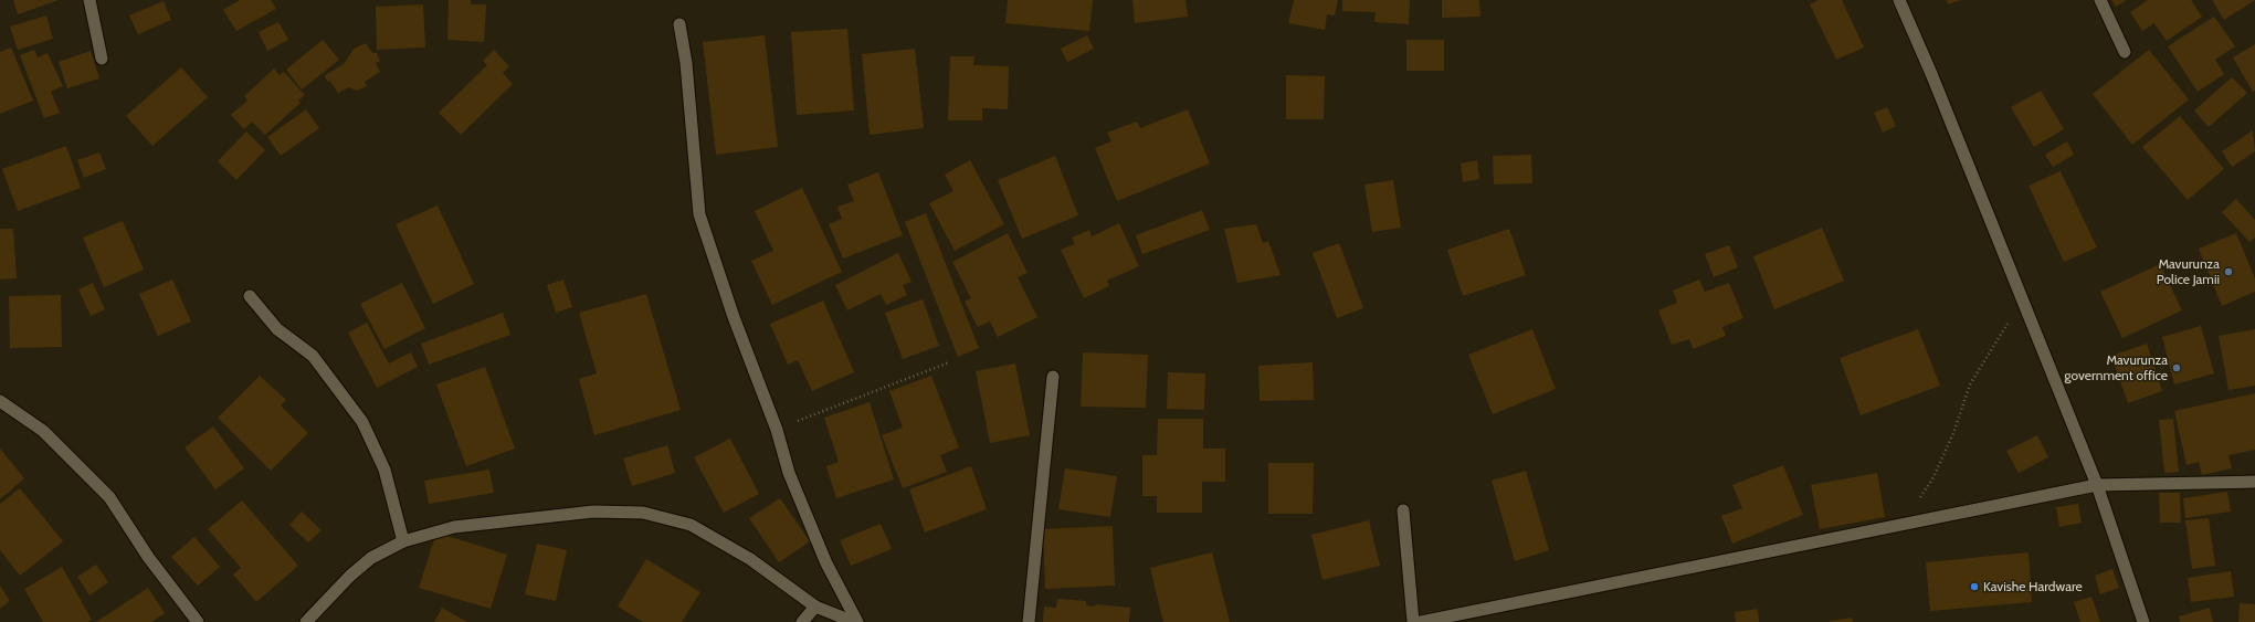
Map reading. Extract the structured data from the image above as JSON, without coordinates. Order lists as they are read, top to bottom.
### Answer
{
  "places": ["Mavurunza Police Jamii", "Mavurunza government office", "Kavishe Hardware"]
}
